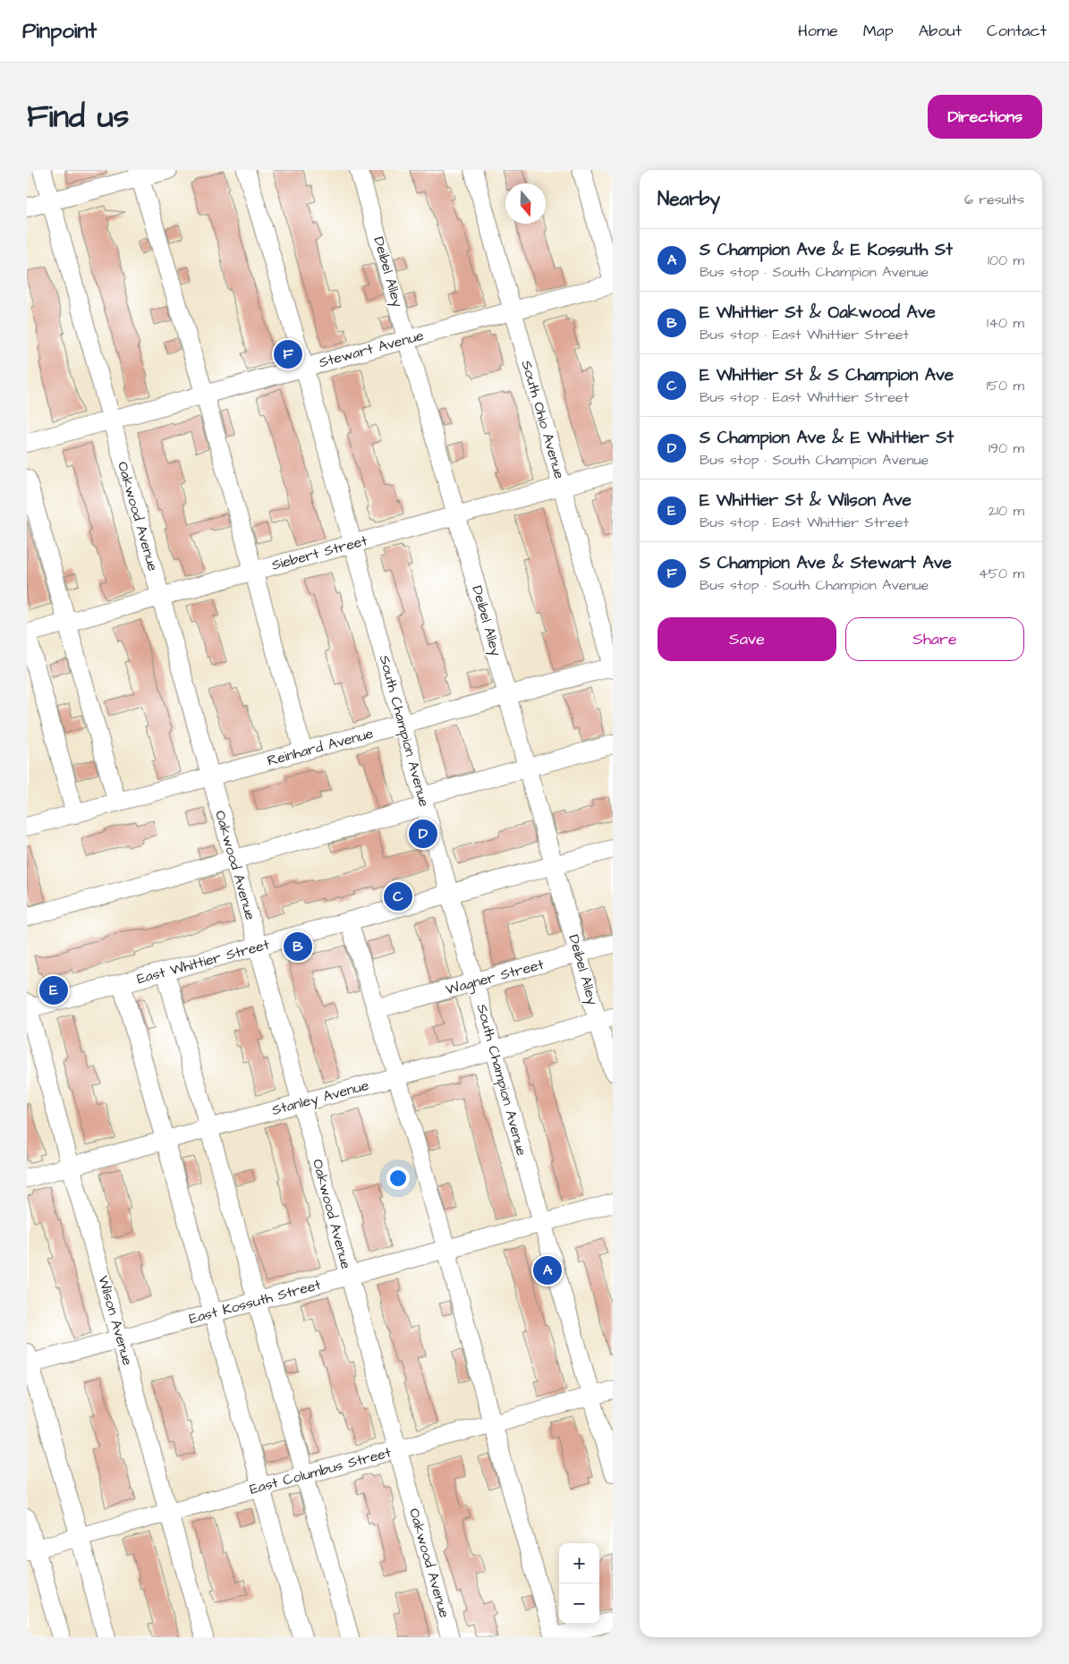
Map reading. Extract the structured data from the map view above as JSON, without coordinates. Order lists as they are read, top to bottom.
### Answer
{
  "streets": {
    "street": [
      "Deibel Alley",
      "Stewart Avenue",
      "South Ohio Avenue",
      "Oakwood Avenue",
      "Siebert Street",
      "South Champion Avenue",
      "Reinhard Avenue",
      "East Whittier Street",
      "Wagner Street",
      "Stanley Avenue",
      "East Kossuth Street",
      "Wilson Avenue",
      "East Columbus Street"
    ]
  },
  "crossings": [
    ["Deibel Alley", "Stewart Avenue"],
    ["Deibel Alley", "Siebert Street"],
    ["Deibel Alley", "Reinhard Avenue"],
    ["Deibel Alley", "East Whittier Street"],
    ["Deibel Alley", "Wagner Street"],
    ["Deibel Alley", "Stanley Avenue"],
    ["Stewart Avenue", "South Ohio Avenue"],
    ["Stewart Avenue", "Oakwood Avenue"],
    ["Stewart Avenue", "South Champion Avenue"],
    ["South Ohio Avenue", "Siebert Street"],
    ["South Ohio Avenue", "Reinhard Avenue"],
    ["Oakwood Avenue", "Siebert Street"],
    ["Oakwood Avenue", "Reinhard Avenue"],
    ["Oakwood Avenue", "East Whittier Street"],
    ["Oakwood Avenue", "Stanley Avenue"],
    ["Oakwood Avenue", "East Kossuth Street"],
    ["Oakwood Avenue", "East Columbus Street"],
    ["Siebert Street", "South Champion Avenue"],
    ["South Champion Avenue", "Reinhard Avenue"],
    ["South Champion Avenue", "East Whittier Street"],
    ["South Champion Avenue", "Wagner Street"],
    ["South Champion Avenue", "Stanley Avenue"],
    ["South Champion Avenue", "East Kossuth Street"],
    ["South Champion Avenue", "East Columbus Street"],
    ["East Whittier Street", "Wilson Avenue"],
    ["Stanley Avenue", "Wilson Avenue"],
    ["East Kossuth Street", "Wilson Avenue"],
    ["Wilson Avenue", "East Columbus Street"]
  ],
  "north": "bottom",
  "page": {
    "header": "Pinpoint",
    "nav": [
      "Home",
      "Map",
      "About",
      "Contact"
    ],
    "title": "Find us",
    "buttons": [
      "Directions",
      ["Save", "Share"]
    ],
    "heading": ["Nearby", "6 results"],
    "list": [
      {
        "mark": "A",
        "name": "S Champion Ave & E Kossuth St",
        "note": "Bus stop · South Champion Avenue",
        "value": "100 m"
      },
      {
        "mark": "B",
        "name": "E Whittier St & Oakwood Ave",
        "note": "Bus stop · East Whittier Street",
        "value": "140 m"
      },
      {
        "mark": "C",
        "name": "E Whittier St & S Champion Ave",
        "note": "Bus stop · East Whittier Street",
        "value": "150 m"
      },
      {
        "mark": "D",
        "name": "S Champion Ave & E Whittier St",
        "note": "Bus stop · South Champion Avenue",
        "value": "190 m"
      },
      {
        "mark": "E",
        "name": "E Whittier St & Wilson Ave",
        "note": "Bus stop · East Whittier Street",
        "value": "210 m"
      },
      {
        "mark": "F",
        "name": "S Champion Ave & Stewart Ave",
        "note": "Bus stop · South Champion Avenue",
        "value": "450 m"
      }
    ],
    "pins": [
      "F",
      "D",
      "C",
      "B",
      "E",
      "A"
    ],
    "map_buttons": ["+", "−"]
  }
}
